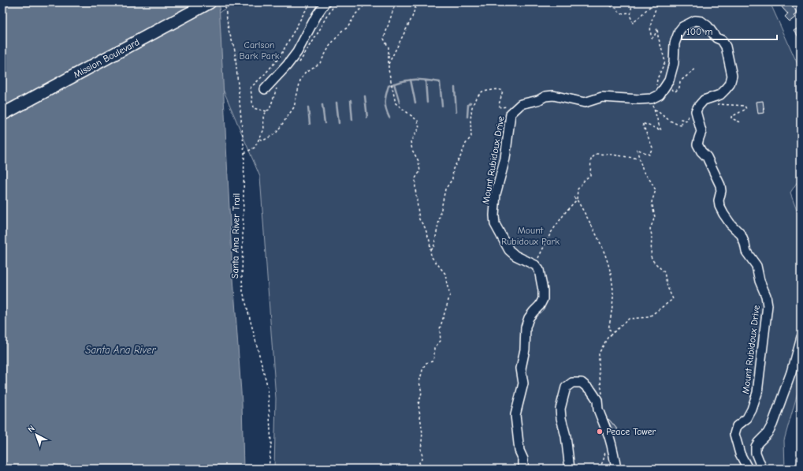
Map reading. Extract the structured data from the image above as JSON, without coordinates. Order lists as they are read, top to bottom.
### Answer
{
  "streets": {
    "main road": ["Mission Boulevard"],
    "street": ["Mount Rubidoux Drive"],
    "path": ["Santa Ana River Trail"]
  },
  "water": ["Santa Ana River"],
  "parks": ["Carlson Bark Park", "Mount Rubidoux Park"],
  "places": ["Peace Tower"],
  "scale_bar": "100 m",
  "north": "top left"
}
